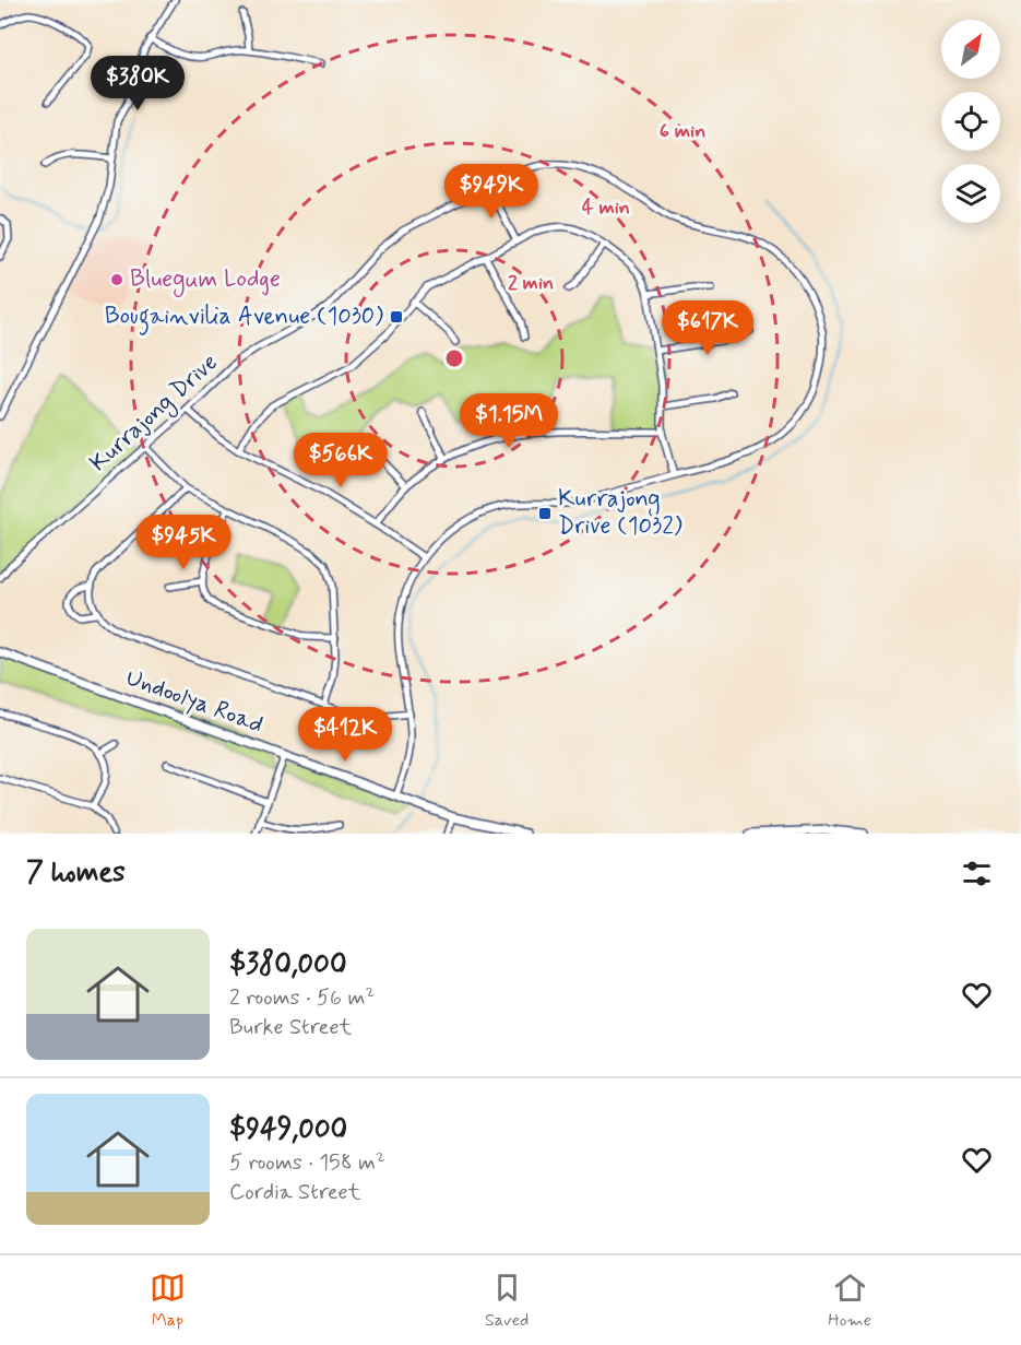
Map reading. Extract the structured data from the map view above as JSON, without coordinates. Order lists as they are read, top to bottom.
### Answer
{
  "streets": {
    "main road": ["Undoolya Road"],
    "street": ["Kurrajong Drive"]
  },
  "crossings": [
    ["Kurrajong Drive", "Undoolya Road"]
  ],
  "places": {
    "other": ["Bluegum Lodge"],
    "transit": ["Bougainvilia Avenue (1030)", "Kurrajong Drive (1032)"]
  },
  "north": "top right",
  "page": {
    "price": [
      "$380K",
      "$949K",
      "$617K",
      "$1.15M",
      "$566K",
      "$945K",
      "$412K"
    ],
    "heading": "7 homes",
    "list": [
      {
        "name": "$380,000",
        "note": "2 rooms · 56 m² · Burke Street"
      },
      {
        "name": "$949,000",
        "note": "5 rooms · 158 m² · Cordia Street"
      }
    ],
    "tabs": ["Map", "Saved", "Home"]
  },
  "rings": ["6 min", "4 min", "2 min"]
}
